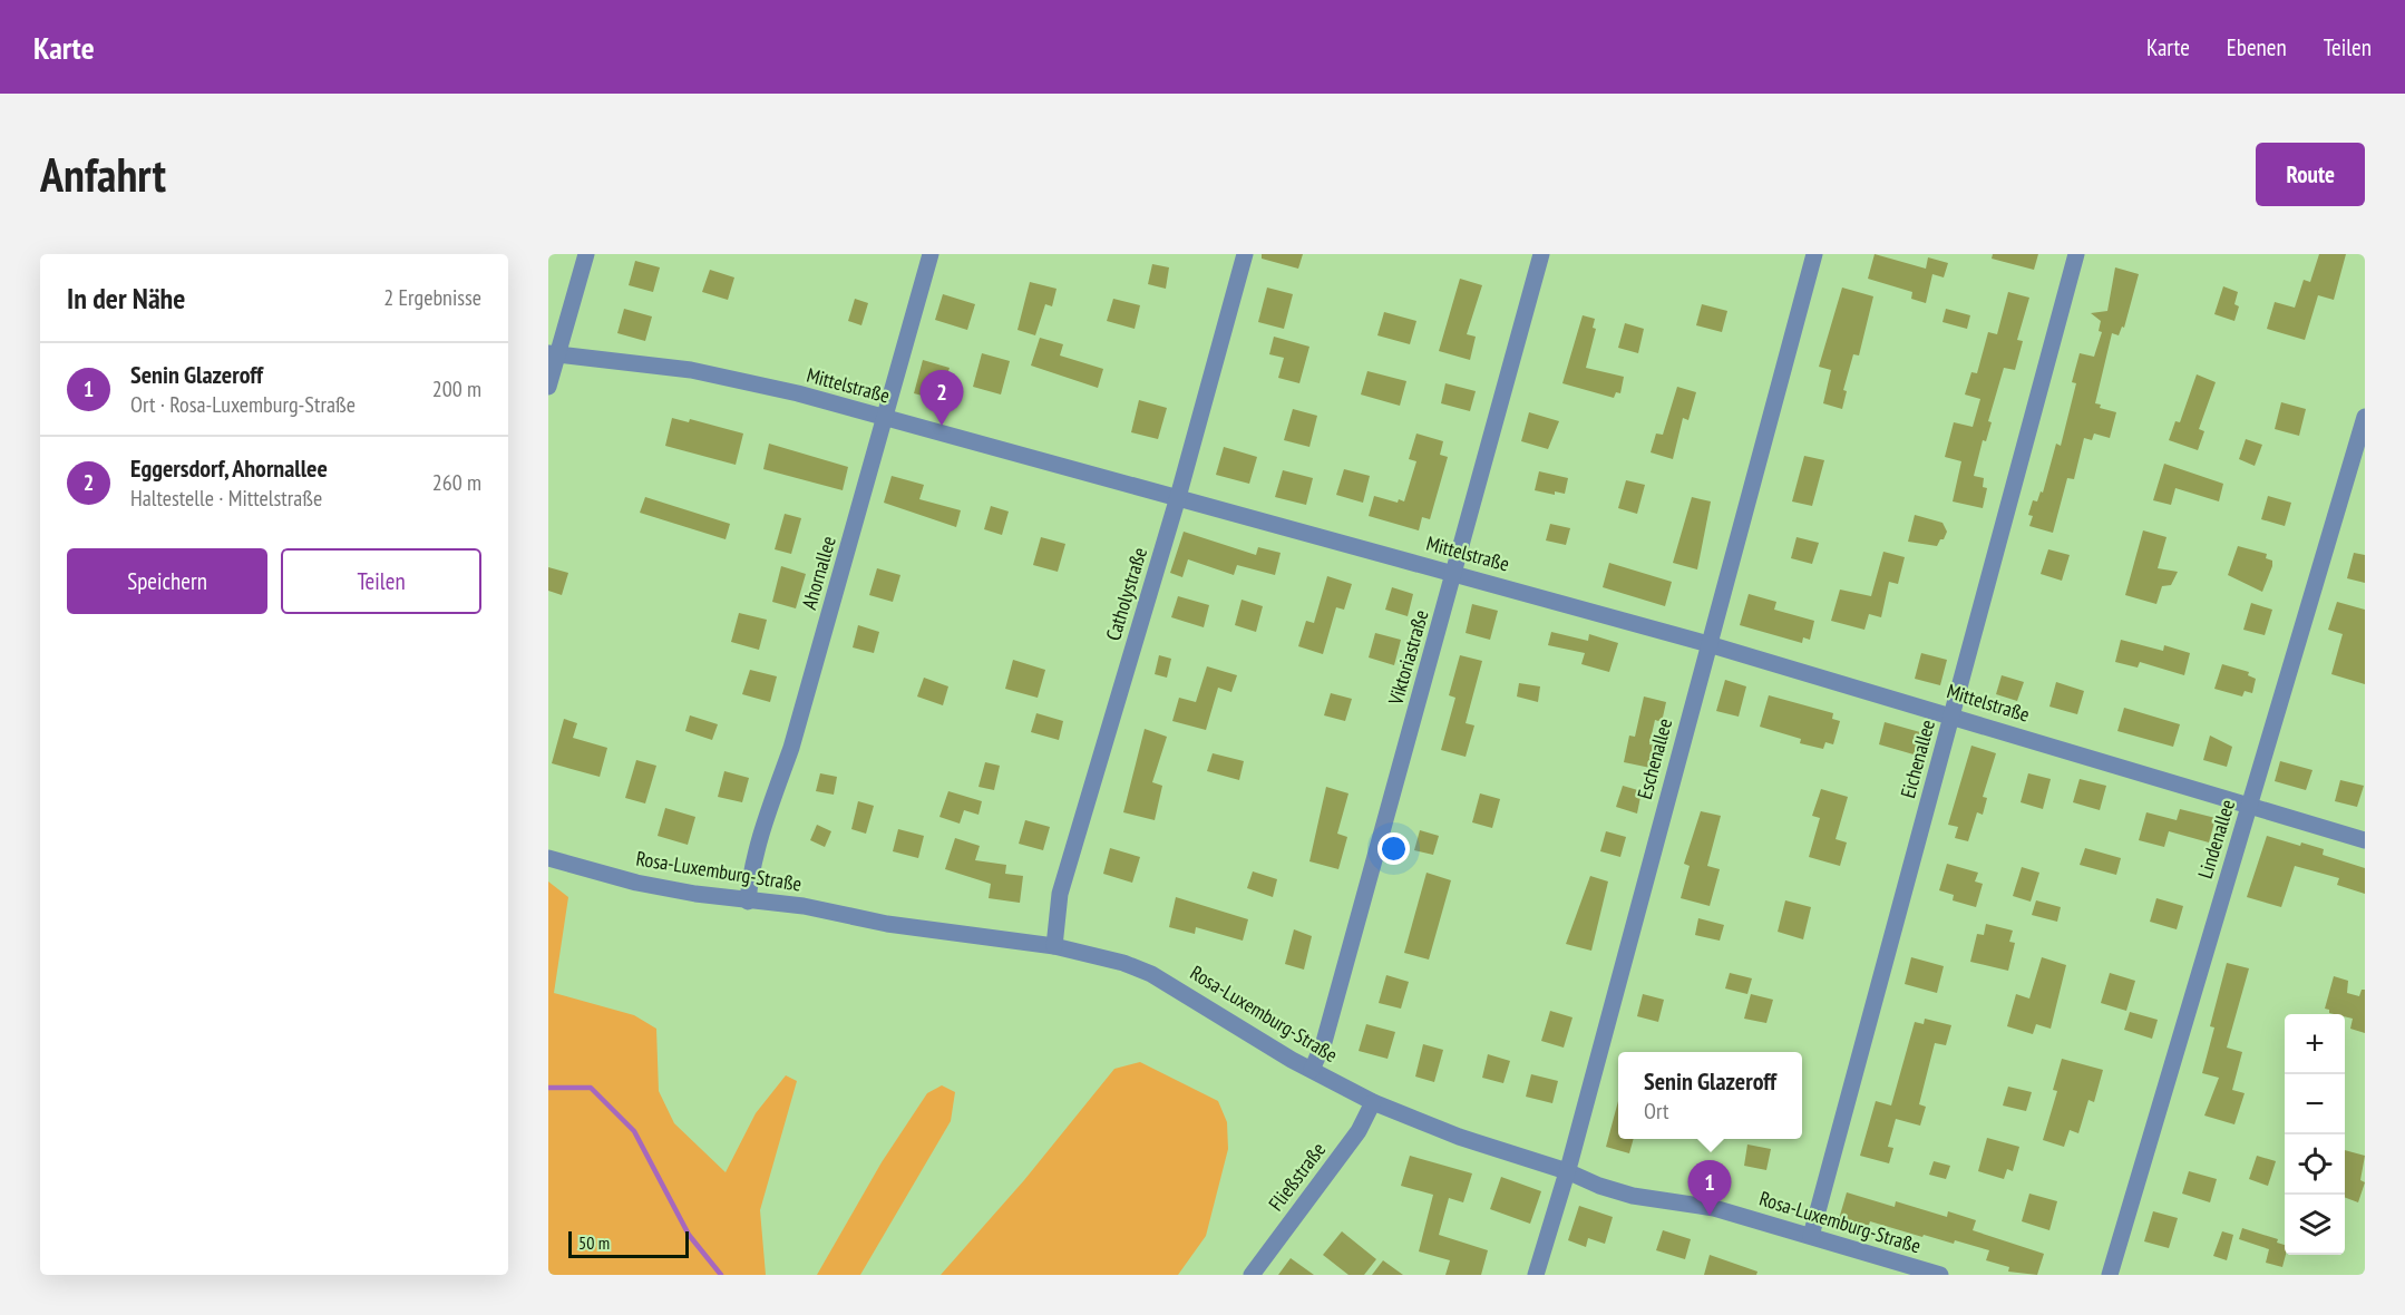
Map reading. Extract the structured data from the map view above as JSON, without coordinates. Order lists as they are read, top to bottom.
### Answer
{
  "streets": {
    "street": [
      "Mittelstraße",
      "Ahornallee",
      "Catholystraße",
      "Viktoriastraße",
      "Eschenallee",
      "Eichenallee",
      "Lindenallee",
      "Rosa-Luxemburg-Straße",
      "Fließstraße"
    ]
  },
  "crossings": [
    ["Mittelstraße", "Ahornallee"],
    ["Mittelstraße", "Catholystraße"],
    ["Mittelstraße", "Viktoriastraße"],
    ["Mittelstraße", "Eschenallee"],
    ["Mittelstraße", "Eichenallee"],
    ["Mittelstraße", "Lindenallee"],
    ["Ahornallee", "Rosa-Luxemburg-Straße"],
    ["Catholystraße", "Rosa-Luxemburg-Straße"],
    ["Viktoriastraße", "Rosa-Luxemburg-Straße"],
    ["Eschenallee", "Rosa-Luxemburg-Straße"],
    ["Eichenallee", "Rosa-Luxemburg-Straße"],
    ["Rosa-Luxemburg-Straße", "Fließstraße"]
  ],
  "scale_bar": "50 m",
  "page": {
    "header": "Karte",
    "nav": ["Karte", "Ebenen", "Teilen"],
    "buttons": [
      "Route",
      ["Speichern", "Teilen"]
    ],
    "title": "Anfahrt",
    "heading": ["In der Nähe", "2 Ergebnisse"],
    "list": [
      {
        "mark": "1",
        "name": "Senin Glazeroff",
        "note": "Ort · Rosa-Luxemburg-Straße",
        "value": "200 m"
      },
      {
        "mark": "2",
        "name": "Eggersdorf, Ahornallee",
        "note": "Haltestelle · Mittelstraße",
        "value": "260 m"
      }
    ],
    "pins": ["2", "1"],
    "map_buttons": ["+", "−"],
    "popup": ["Senin Glazeroff", "Ort"],
    "scale": "50 m"
  }
}
